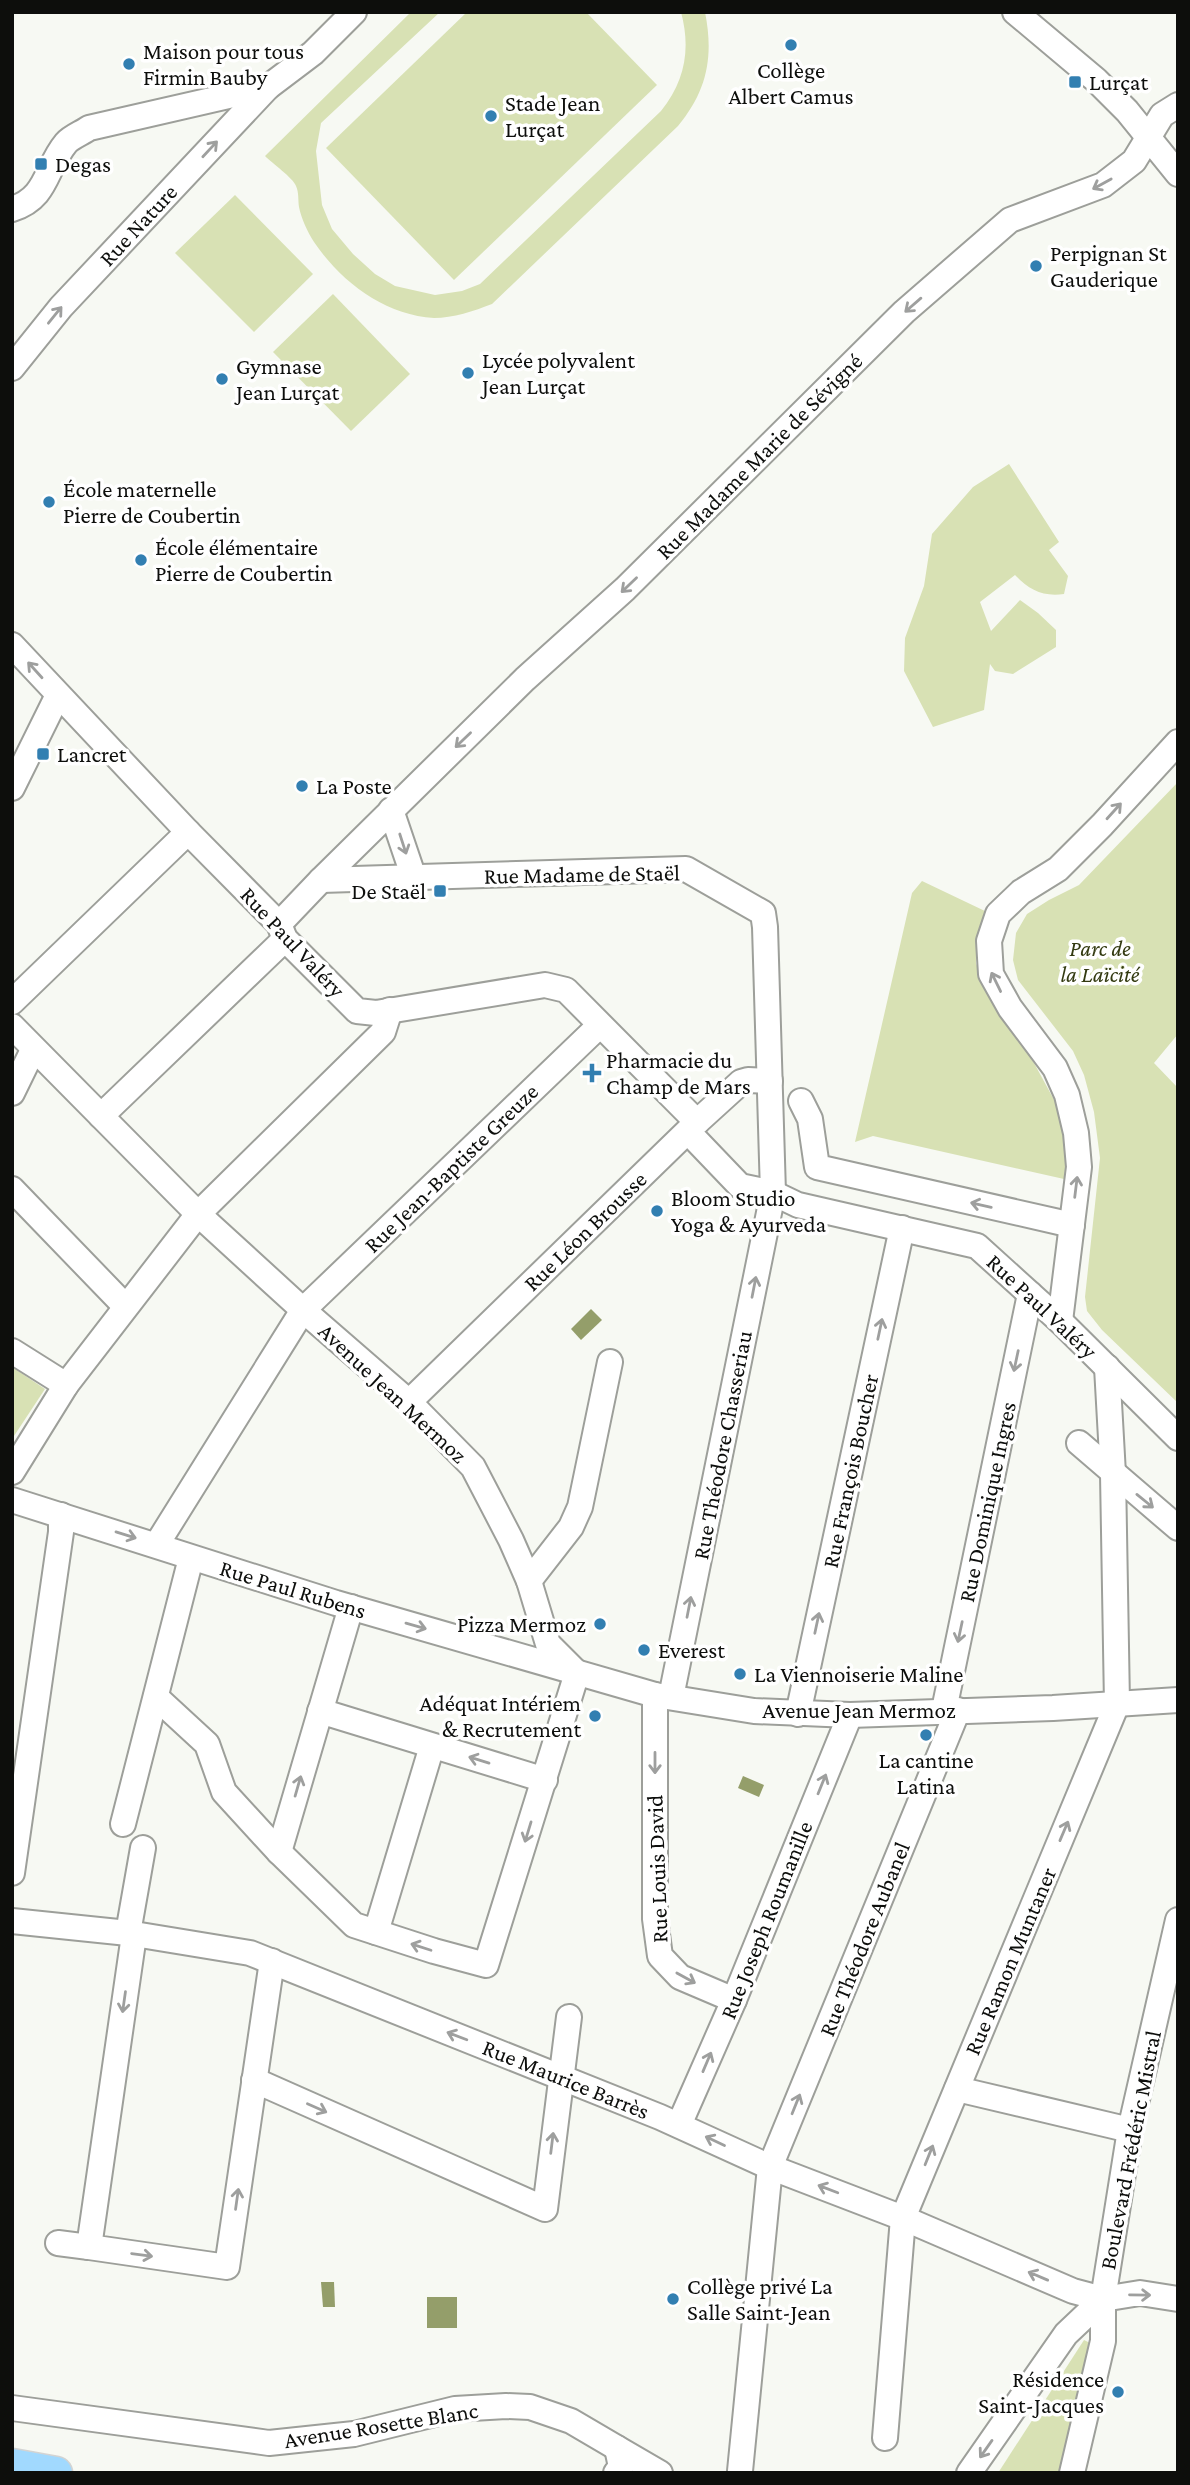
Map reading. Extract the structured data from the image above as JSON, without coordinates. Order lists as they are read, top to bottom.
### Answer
{
  "streets": {
    "street": [
      "Rue Nature",
      "Rue Madame Marie de Sévigné",
      "Rue Madame de Staël",
      "Rue Paul Valéry",
      "Rue Jean-Baptiste Greuze",
      "Rue Léon Brousse",
      "Avenue Jean Mermoz",
      "Rue Théodore Chasseriau",
      "Rue François Boucher",
      "Rue Dominique Ingres",
      "Rue Paul Rubens",
      "Rue Louis David",
      "Rue Joseph Roumanille",
      "Rue Théodore Aubanel",
      "Rue Ramon Muntaner",
      "Rue Maurice Barrès",
      "Boulevard Frédéric Mistral",
      "Avenue Rosette Blanc"
    ]
  },
  "crossings": [
    ["Rue Madame Marie de Sévigné", "Rue Madame de Staël"],
    ["Rue Madame Marie de Sévigné", "Rue Paul Valéry"],
    ["Rue Madame Marie de Sévigné", "Avenue Jean Mermoz"],
    ["Rue Madame de Staël", "Rue Paul Valéry"],
    ["Rue Madame de Staël", "Rue Léon Brousse"],
    ["Rue Madame de Staël", "Rue Théodore Chasseriau"],
    ["Rue Paul Valéry", "Rue Jean-Baptiste Greuze"],
    ["Rue Paul Valéry", "Rue Léon Brousse"],
    ["Rue Paul Valéry", "Rue Théodore Chasseriau"],
    ["Rue Paul Valéry", "Rue François Boucher"],
    ["Rue Paul Valéry", "Rue Dominique Ingres"],
    ["Rue Jean-Baptiste Greuze", "Avenue Jean Mermoz"],
    ["Rue Jean-Baptiste Greuze", "Rue Paul Rubens"],
    ["Rue Léon Brousse", "Avenue Jean Mermoz"],
    ["Avenue Jean Mermoz", "Rue Théodore Chasseriau"],
    ["Avenue Jean Mermoz", "Rue François Boucher"],
    ["Avenue Jean Mermoz", "Rue Dominique Ingres"],
    ["Avenue Jean Mermoz", "Rue Paul Rubens"],
    ["Avenue Jean Mermoz", "Rue Louis David"],
    ["Avenue Jean Mermoz", "Rue Joseph Roumanille"],
    ["Avenue Jean Mermoz", "Rue Théodore Aubanel"],
    ["Avenue Jean Mermoz", "Rue Ramon Muntaner"],
    ["Rue Théodore Chasseriau", "Rue Louis David"],
    ["Rue Dominique Ingres", "Rue Théodore Aubanel"],
    ["Rue Louis David", "Rue Joseph Roumanille"],
    ["Rue Joseph Roumanille", "Rue Maurice Barrès"],
    ["Rue Théodore Aubanel", "Rue Maurice Barrès"],
    ["Rue Ramon Muntaner", "Rue Maurice Barrès"],
    ["Rue Maurice Barrès", "Boulevard Frédéric Mistral"]
  ],
  "one_way": [
    "Rue Nature",
    "Rue Madame Marie de Sévigné",
    "Rue François Boucher",
    "Rue Louis David",
    "Rue Joseph Roumanille",
    "Rue Théodore Aubanel",
    "Rue Ramon Muntaner"
  ],
  "parks": ["Parc de la Laïcité"],
  "places": {
    "other": [
      "Collège Albert Camus",
      "Maison pour tous Firmin Bauby",
      "Stade Jean Lurçat",
      "Perpignan St Gauderique",
      "Lycée polyvalent Jean Lurçat",
      "Gymnase Jean Lurçat",
      "École maternelle Pierre de Coubertin",
      "École élémentaire Pierre de Coubertin",
      "La Poste",
      "Bloom Studio Yoga & Ayurveda",
      "Pizza Mermoz",
      "Everest",
      "La Viennoiserie Maline",
      "Adéquat Intériem & Recrutement",
      "La cantine Latina",
      "Collège privé La Salle Saint-Jean",
      "Résidence Saint-Jacques"
    ],
    "transit": [
      "Lurçat",
      "Degas",
      "Lancret",
      "De Staël"
    ],
    "health": ["Pharmacie du Champ de Mars"]
  }
}
